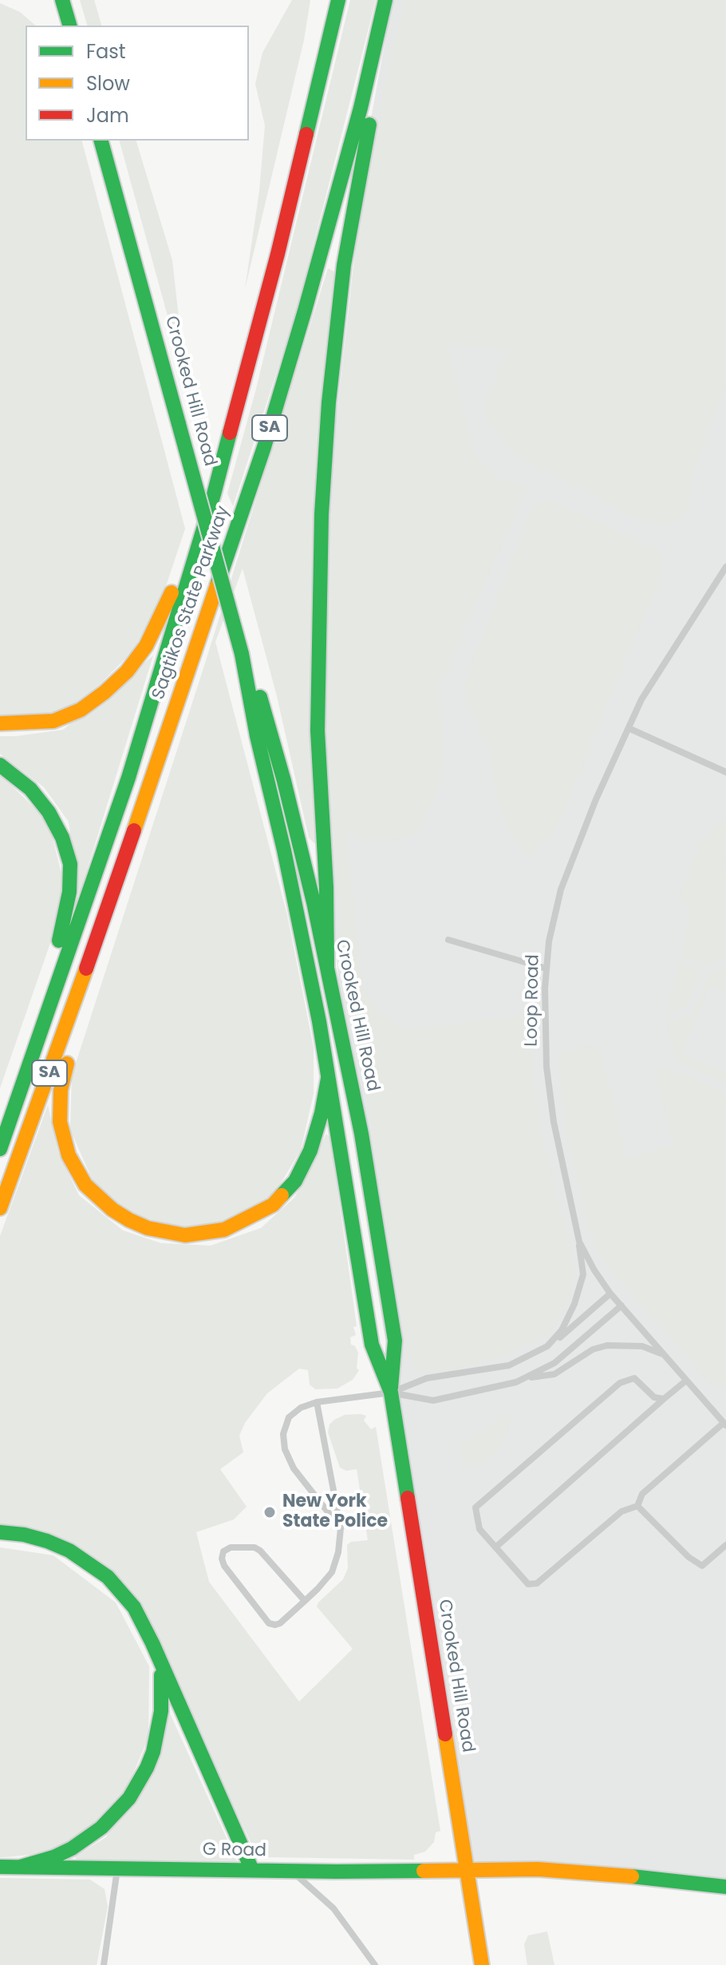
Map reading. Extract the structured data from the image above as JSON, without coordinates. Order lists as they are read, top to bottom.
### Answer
{
  "streets": {
    "main road": [
      "Crooked Hill Road",
      "SA",
      "Sagtikos State Parkway",
      "G Road"
    ],
    "lane": ["Loop Road"]
  },
  "crossings": [
    ["Crooked Hill Road", "G Road"]
  ],
  "places": ["New York State Police"],
  "legend": ["Fast", "Slow", "Jam"]
}
